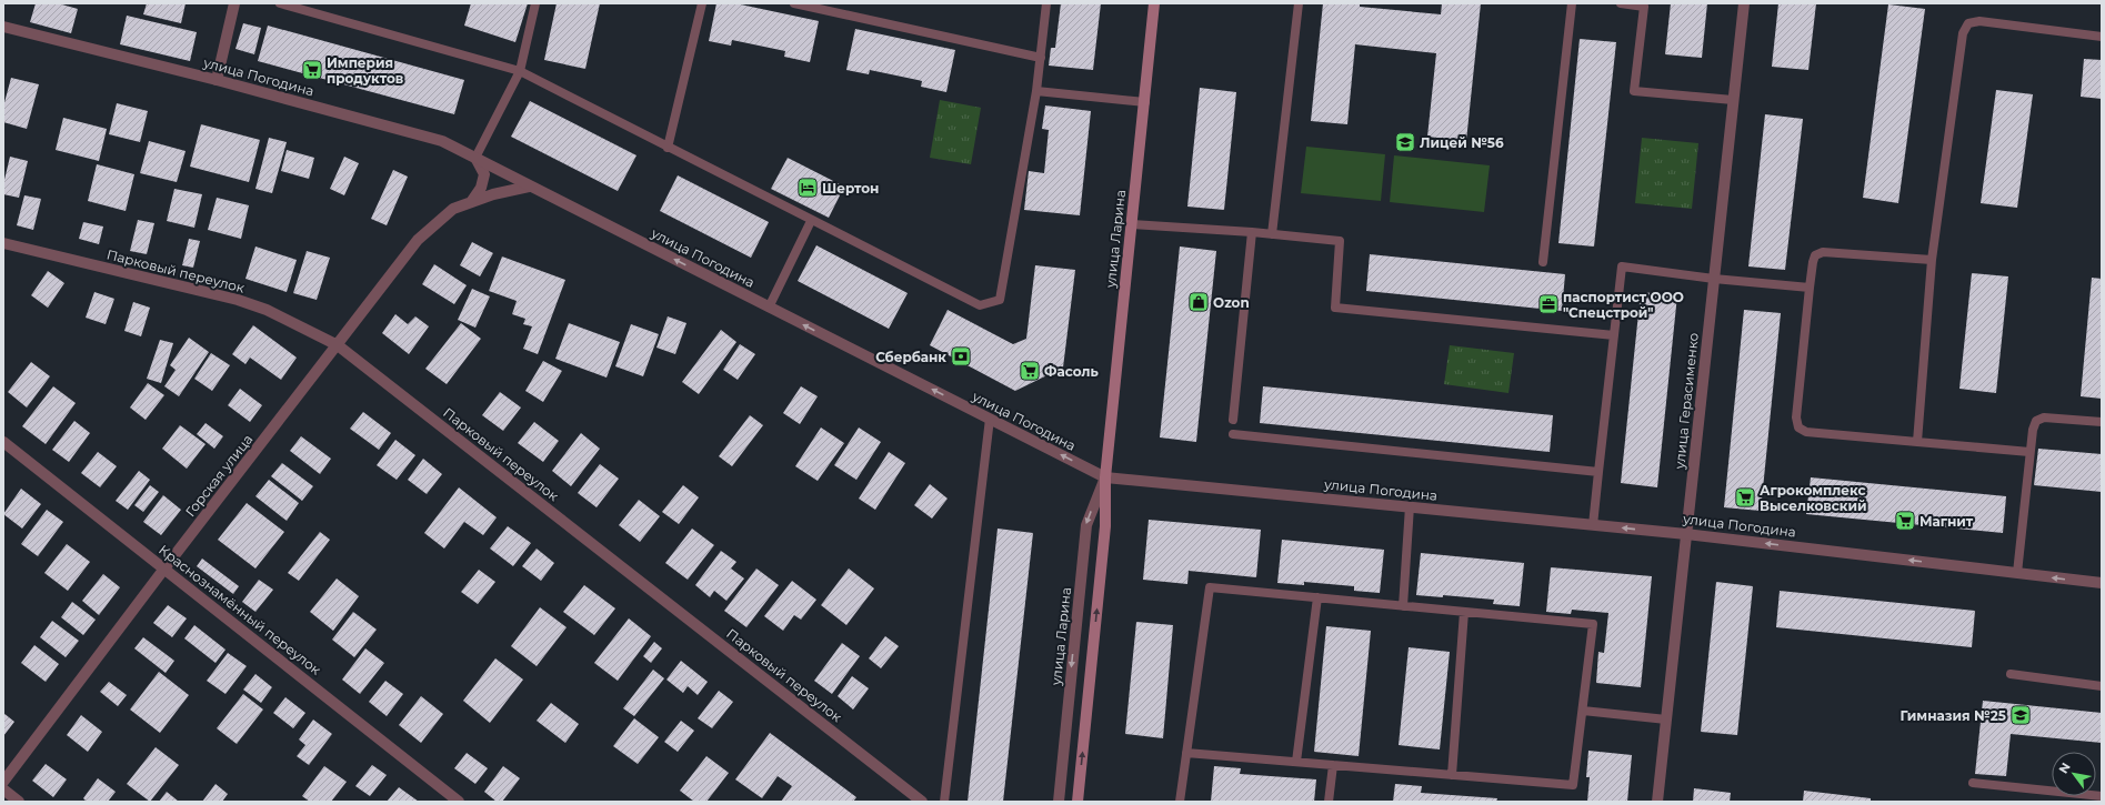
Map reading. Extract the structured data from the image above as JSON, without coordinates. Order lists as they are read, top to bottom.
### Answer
{
  "streets": {
    "main road": ["улица Ларина"],
    "street": [
      "улица Погодина",
      "Парковый переулок",
      "улица Герасименко",
      "Горская улица",
      "Краснознамённый переулок"
    ]
  },
  "crossings": [
    ["улица Погодина", "улица Ларина"],
    ["улица Погодина", "улица Герасименко"],
    ["улица Погодина", "Горская улица"],
    ["Парковый переулок", "Горская улица"],
    ["Горская улица", "Краснознамённый переулок"]
  ],
  "one_way": ["улица Погодина"],
  "places": {
    "supermarket": [
      "Империя продуктов",
      "Фасоль",
      "Агрокомплекс Выселковский",
      "Магнит"
    ],
    "school or university": ["Лицей №56", "Гимназия №25"],
    "hotel": ["Шертон"],
    "shop": ["Ozon"],
    "office": ["паспортист ООО \"Спецстрой\""],
    "bank": ["Сбербанк"]
  },
  "north": "top left"
}
